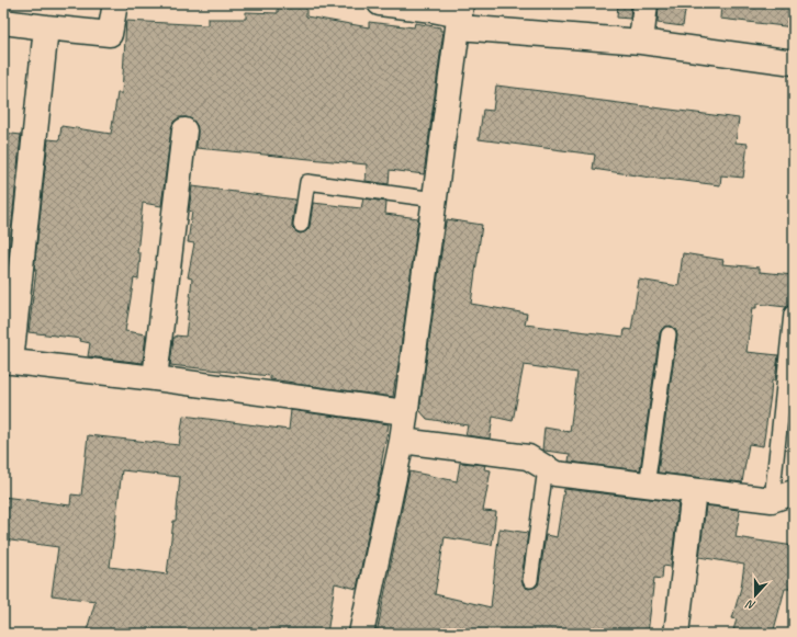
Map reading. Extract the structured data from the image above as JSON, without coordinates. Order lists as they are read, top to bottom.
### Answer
{
  "north": "bottom"
}
